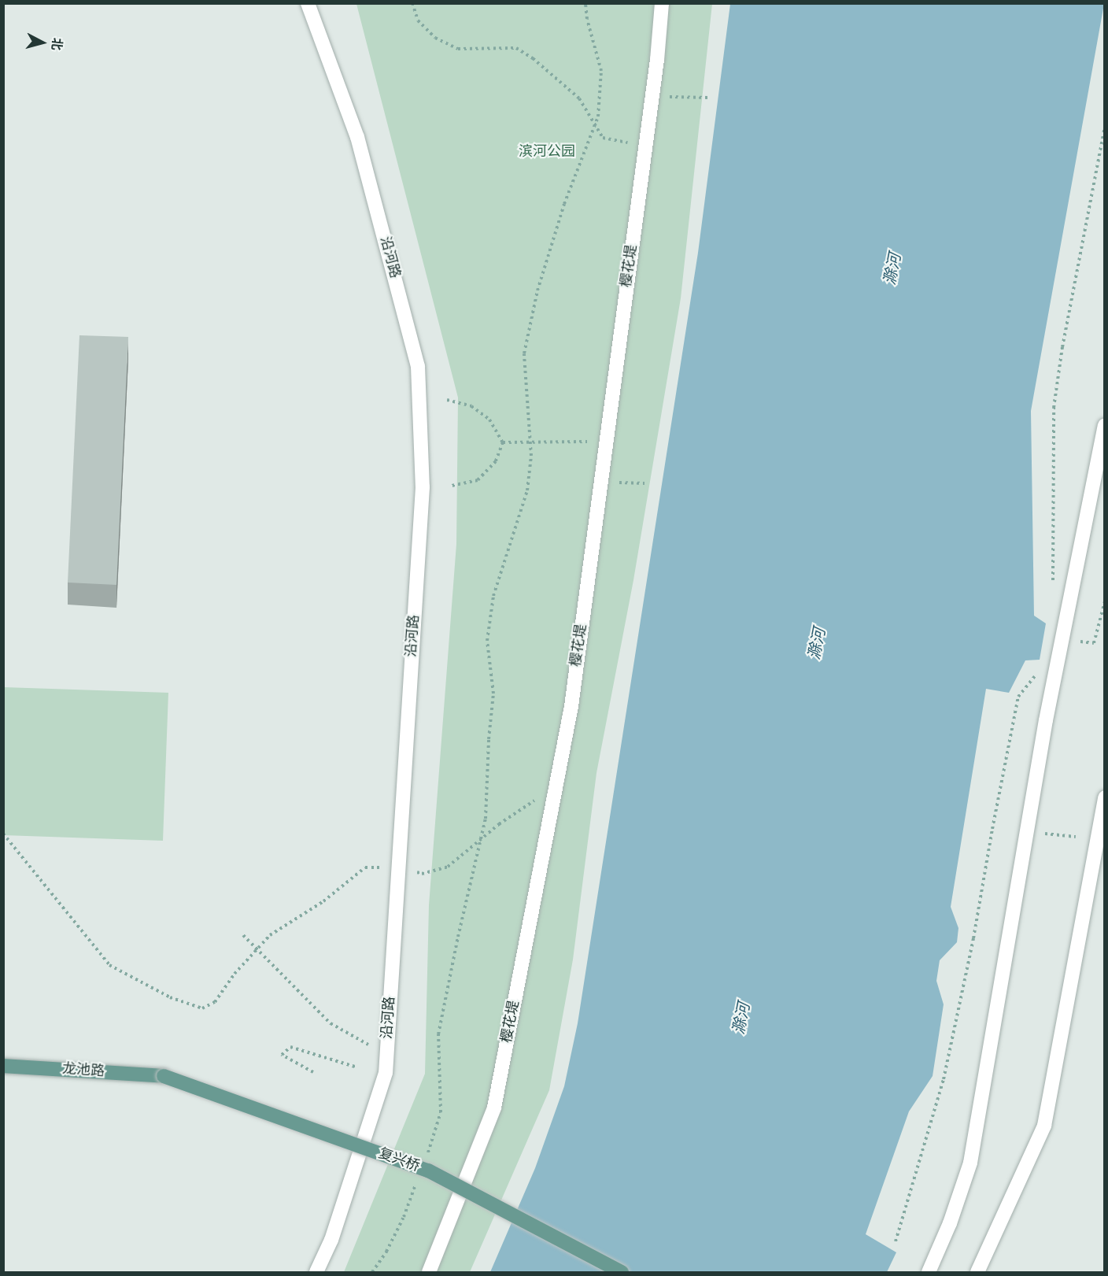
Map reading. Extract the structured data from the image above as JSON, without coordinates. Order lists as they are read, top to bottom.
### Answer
{
  "streets": {
    "main road": ["龙池路", "复兴桥"],
    "street": ["沿河路", "樱花堤"]
  },
  "crossings": [
    ["龙池路", "复兴桥"]
  ],
  "water": ["滁河"],
  "parks": ["滨河公园"],
  "north": "right"
}
